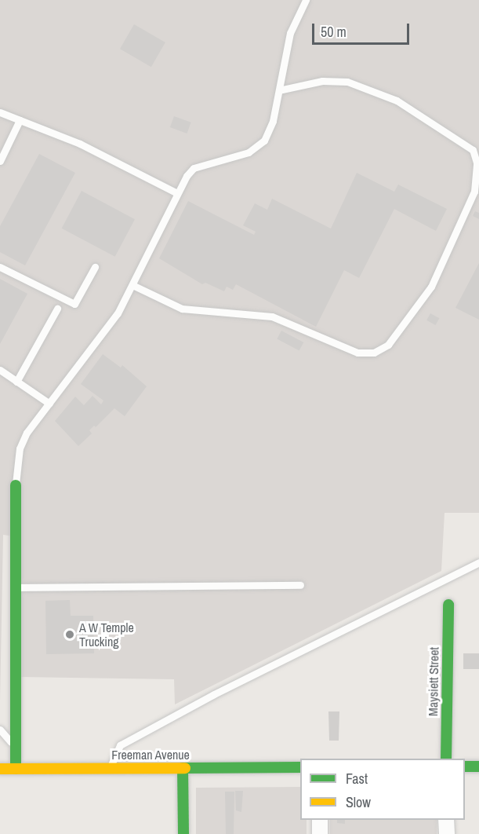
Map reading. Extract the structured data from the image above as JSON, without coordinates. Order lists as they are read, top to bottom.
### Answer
{
  "streets": {
    "street": ["Maysiett Street", "Freeman Avenue"]
  },
  "places": ["A W Temple Trucking"],
  "legend": ["Fast", "Slow"],
  "scale_bar": "50 m"
}
